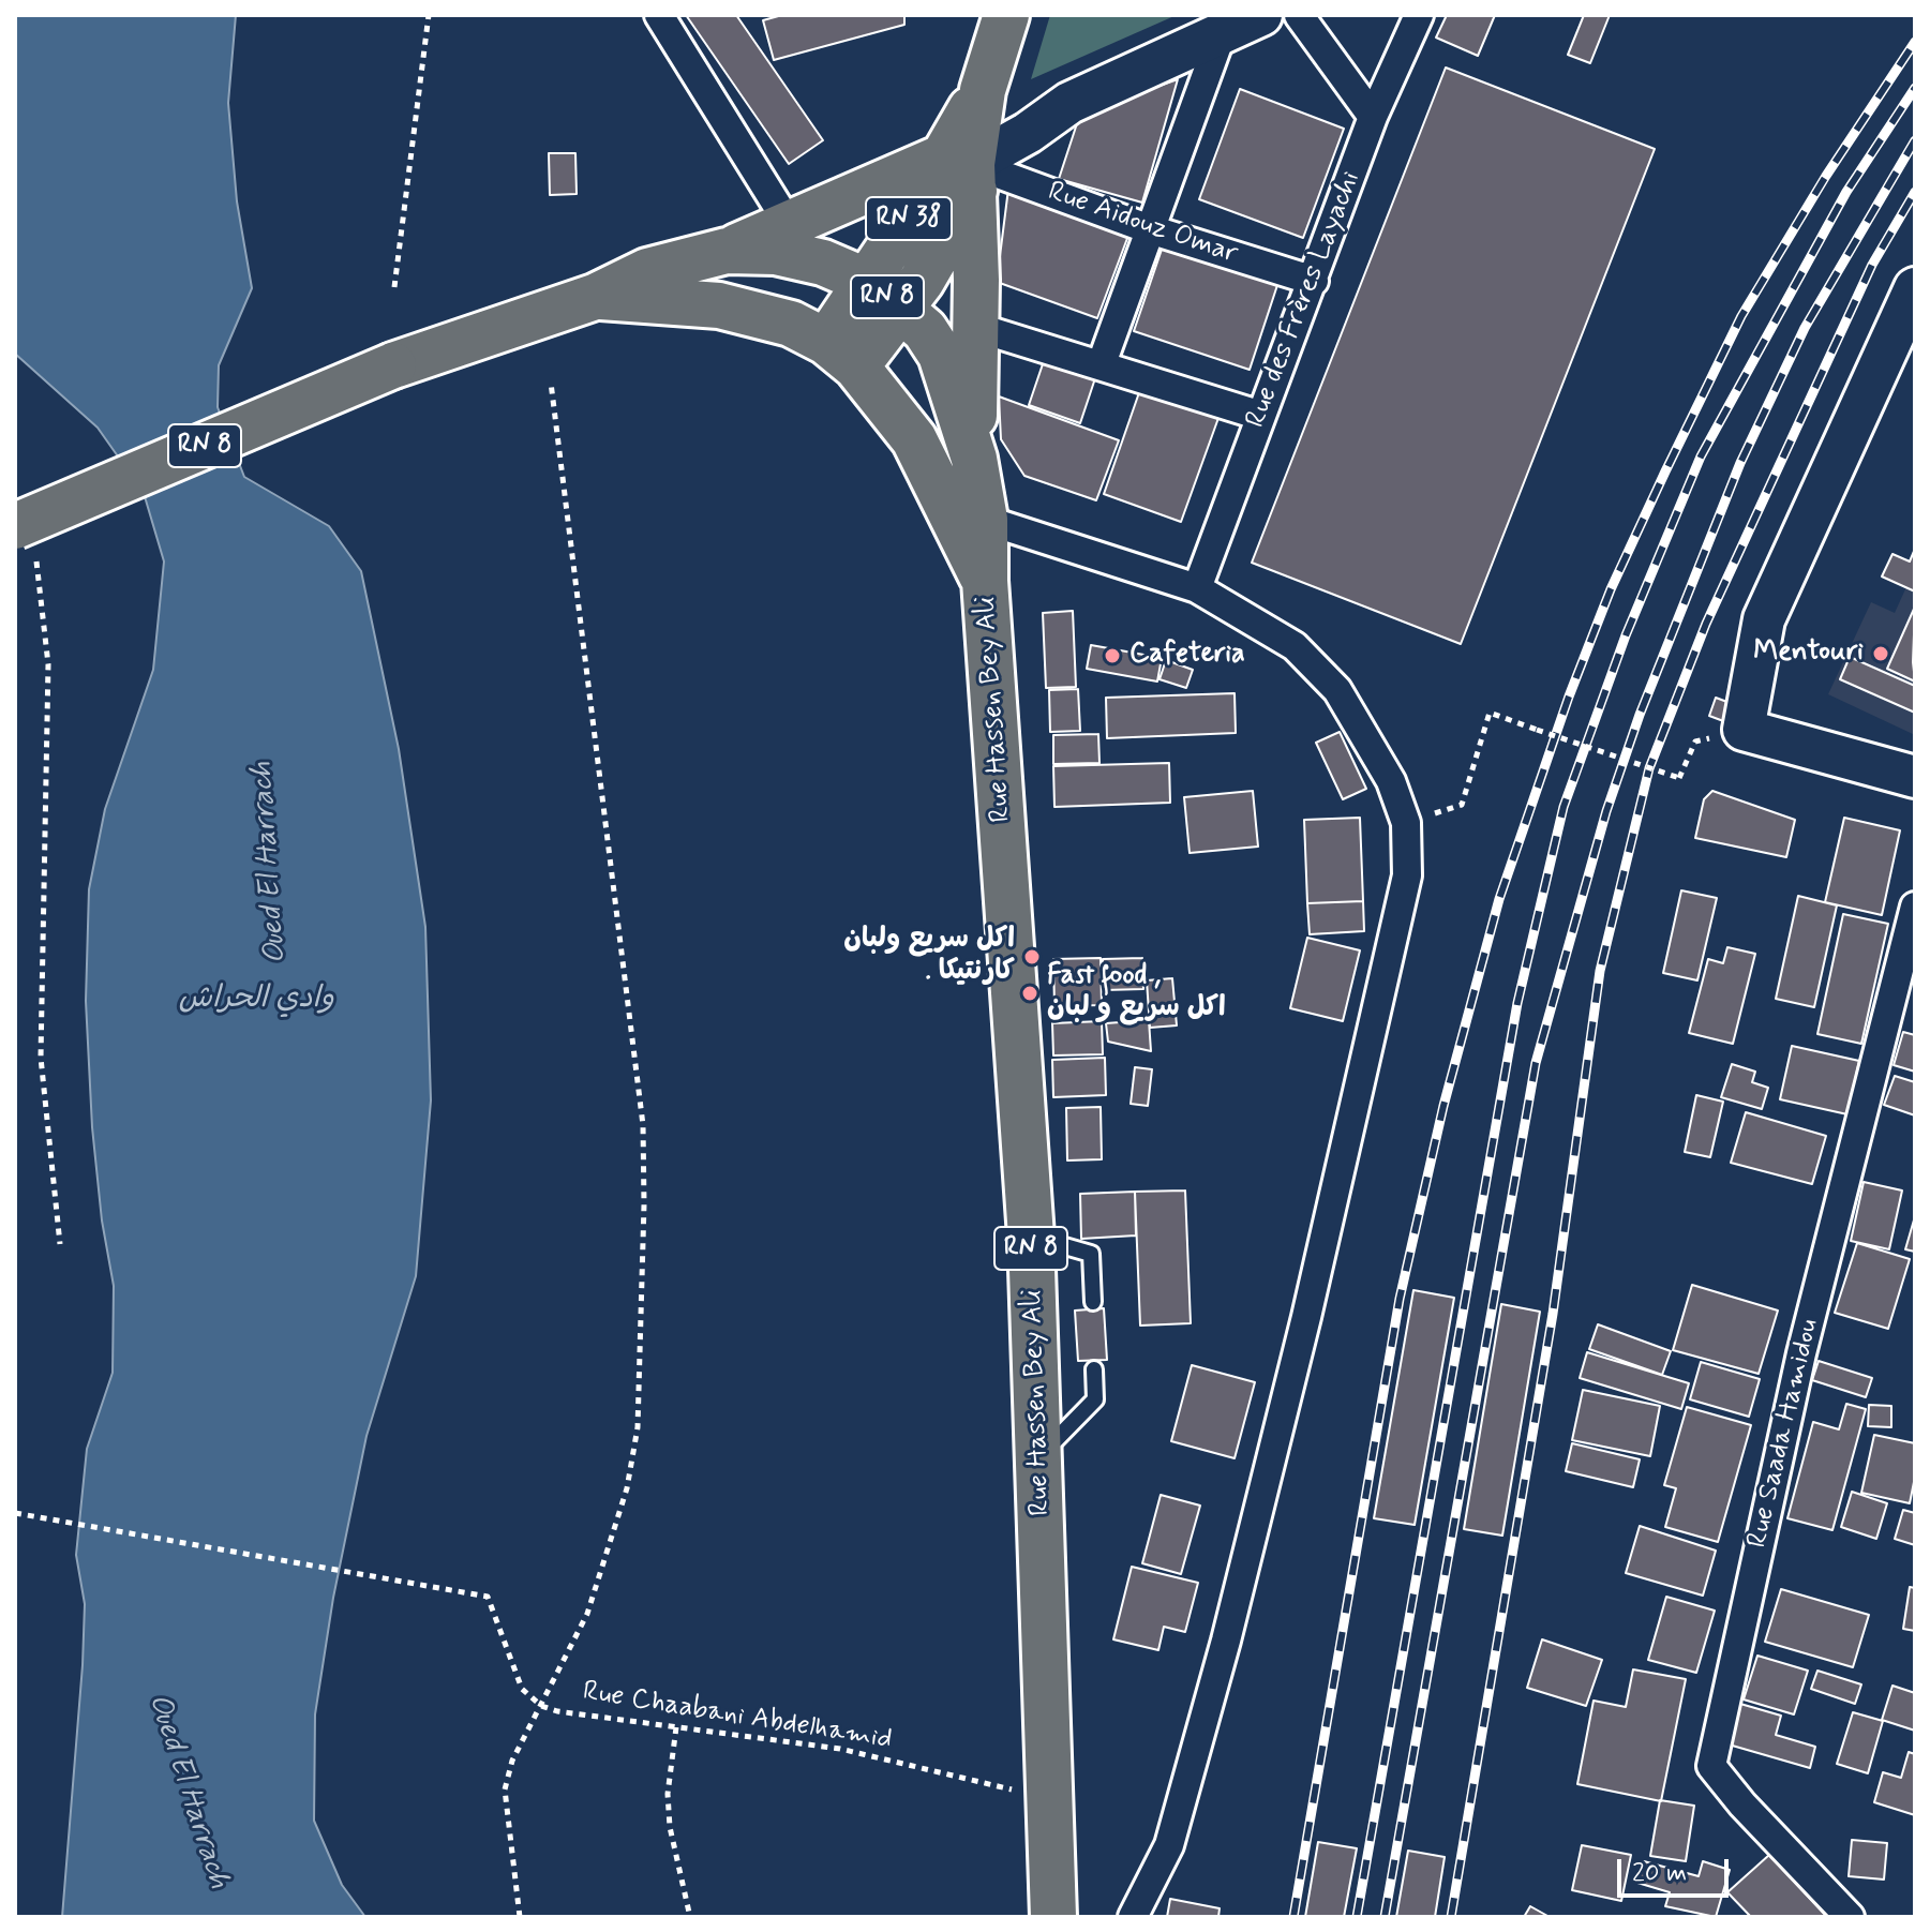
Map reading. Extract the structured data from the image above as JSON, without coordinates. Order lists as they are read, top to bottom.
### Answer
{
  "streets": {
    "main road": ["RN 38", "RN 8", "Rue Hassen Bey Ali"],
    "street": ["Rue Aidouz Omar", "Rue des Frères Layachi", "Rue Saada Hamidou"],
    "path": ["Rue Chaabani Abdelhamid"]
  },
  "crossings": [
    ["RN 38", "Rue Aidouz Omar"],
    ["RN 38", "RN 8"],
    ["Rue Aidouz Omar", "Rue des Frères Layachi"],
    ["RN 8", "Rue Hassen Bey Ali"],
    ["Rue Hassen Bey Ali", "Rue Chaabani Abdelhamid"]
  ],
  "water": ["Oued El Harrach", "وادي الحراش"],
  "places": [
    "Mentouri",
    "Cafeteria",
    "اكل سريع ولبان . كارنتيكا",
    "Fast food , اكل سريع و لبان"
  ],
  "scale_bar": "20 m"
}
